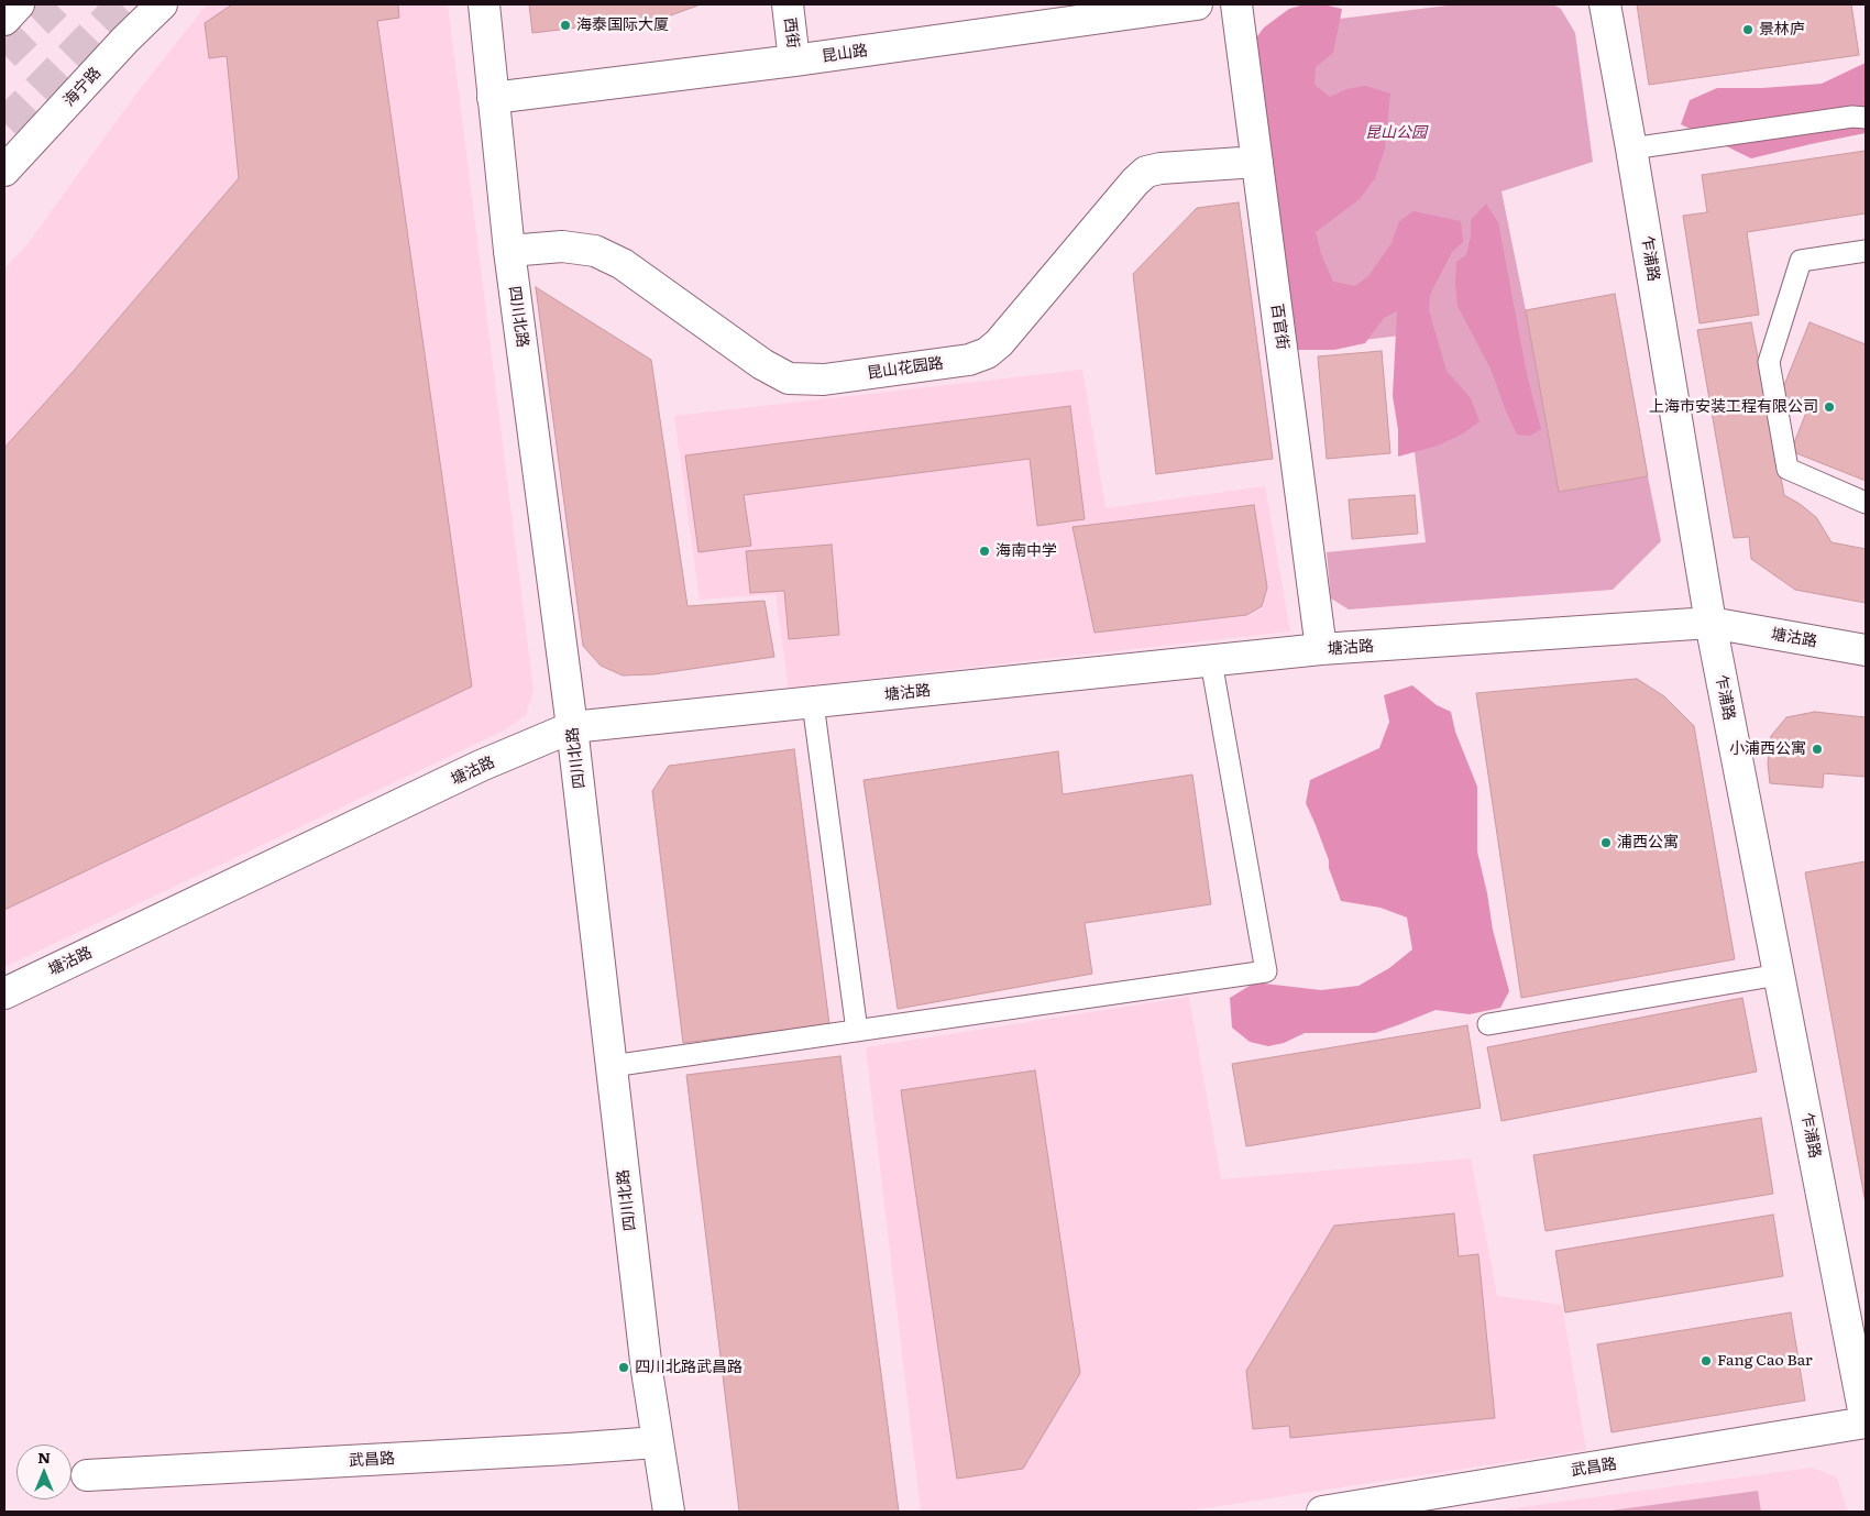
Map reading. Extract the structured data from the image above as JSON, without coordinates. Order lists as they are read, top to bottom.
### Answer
{
  "streets": {
    "street": [
      "西街",
      "昆山路",
      "海宁路",
      "乍浦路",
      "四川北路",
      "百官街",
      "昆山花园路",
      "塘沽路",
      "武昌路"
    ]
  },
  "crossings": [
    ["西街", "昆山路"],
    ["昆山路", "四川北路"],
    ["乍浦路", "塘沽路"],
    ["乍浦路", "武昌路"],
    ["四川北路", "昆山花园路"],
    ["四川北路", "塘沽路"],
    ["四川北路", "武昌路"],
    ["百官街", "昆山花园路"],
    ["百官街", "塘沽路"]
  ],
  "parks": ["昆山公园"],
  "places": [
    "海泰国际大厦",
    "景林庐",
    "上海市安装工程有限公司",
    "海南中学",
    "小浦西公寓",
    "浦西公寓",
    "Fang Cao Bar",
    "四川北路武昌路"
  ],
  "north": "top"
}
